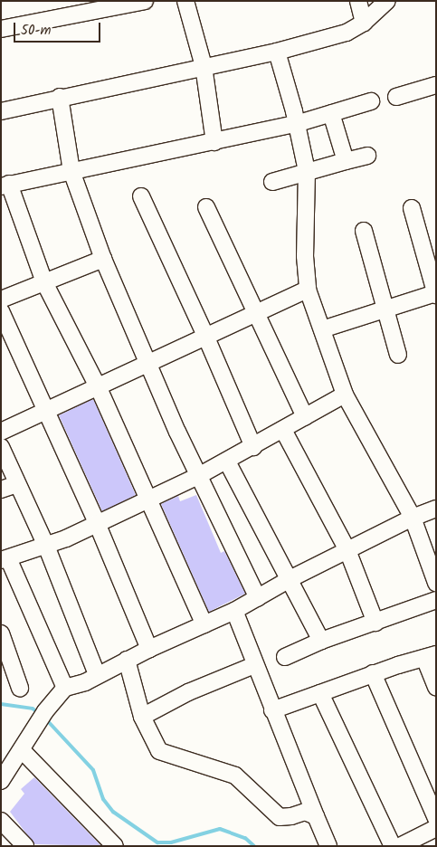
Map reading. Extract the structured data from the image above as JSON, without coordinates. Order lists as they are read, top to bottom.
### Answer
{
  "scale_bar": "50 m"
}
